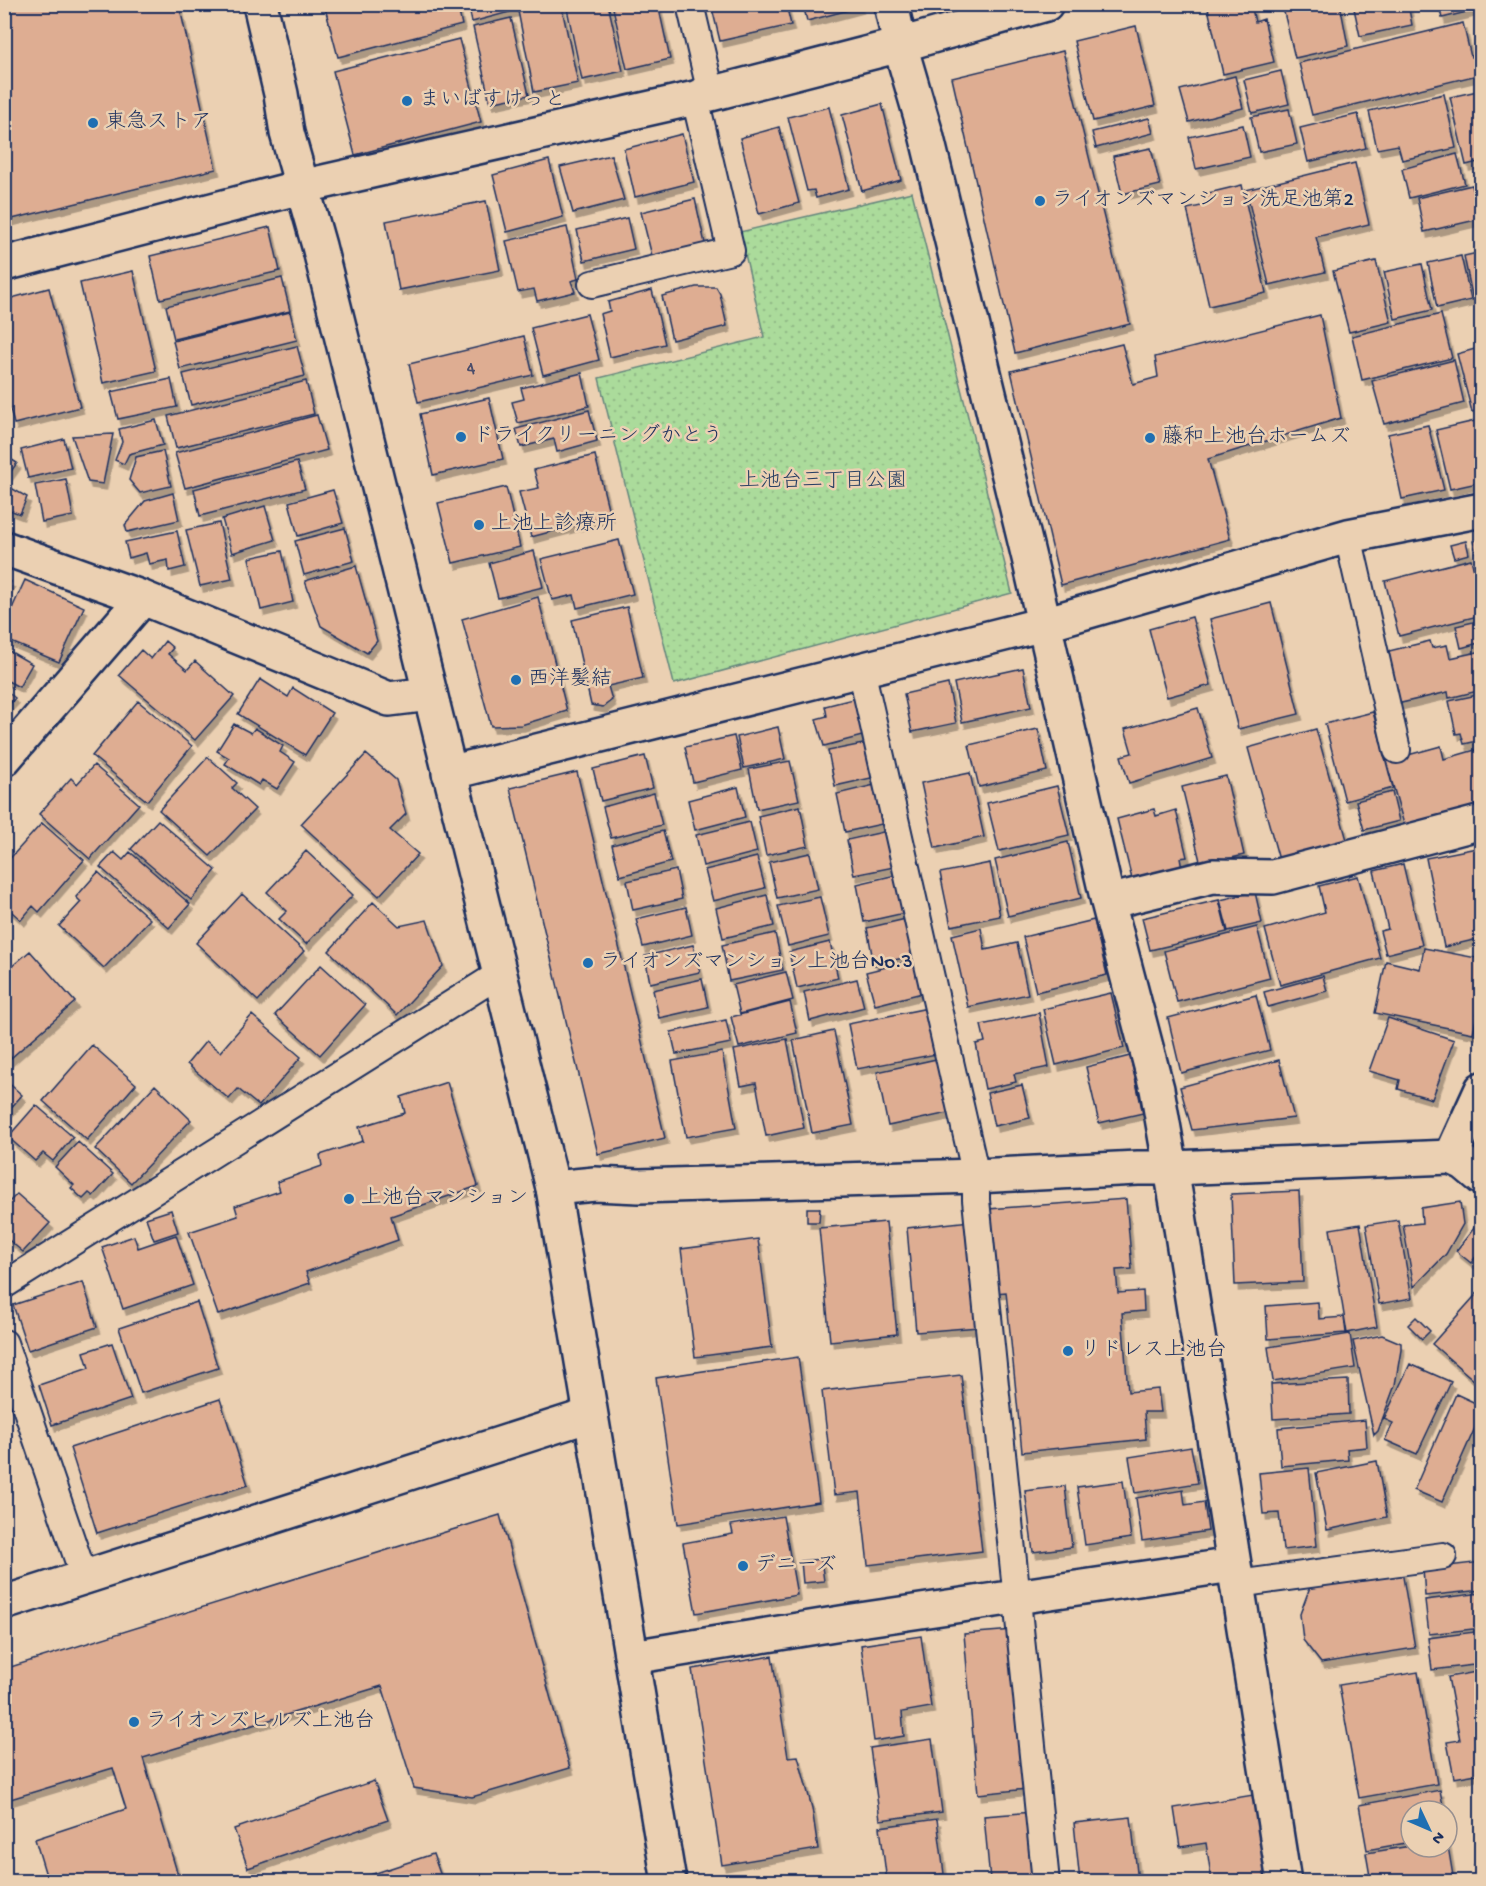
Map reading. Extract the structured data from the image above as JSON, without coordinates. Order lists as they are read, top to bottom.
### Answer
{
  "parks": ["上池台三丁目公園"],
  "places": [
    "まいばすけっと",
    "東急ストア",
    "ライオンズマンション洗足池第2",
    "ドライクリーニングかとう",
    "藤和上池台ホームズ",
    "上池上診療所",
    "西洋髪結",
    "ライオンズマンション上池台No.3",
    "上池台マンション",
    "リドレス上池台",
    "デニーズ",
    "ライオンズヒルズ上池台"
  ],
  "house_numbers": ["4"],
  "north": "bottom right"
}
